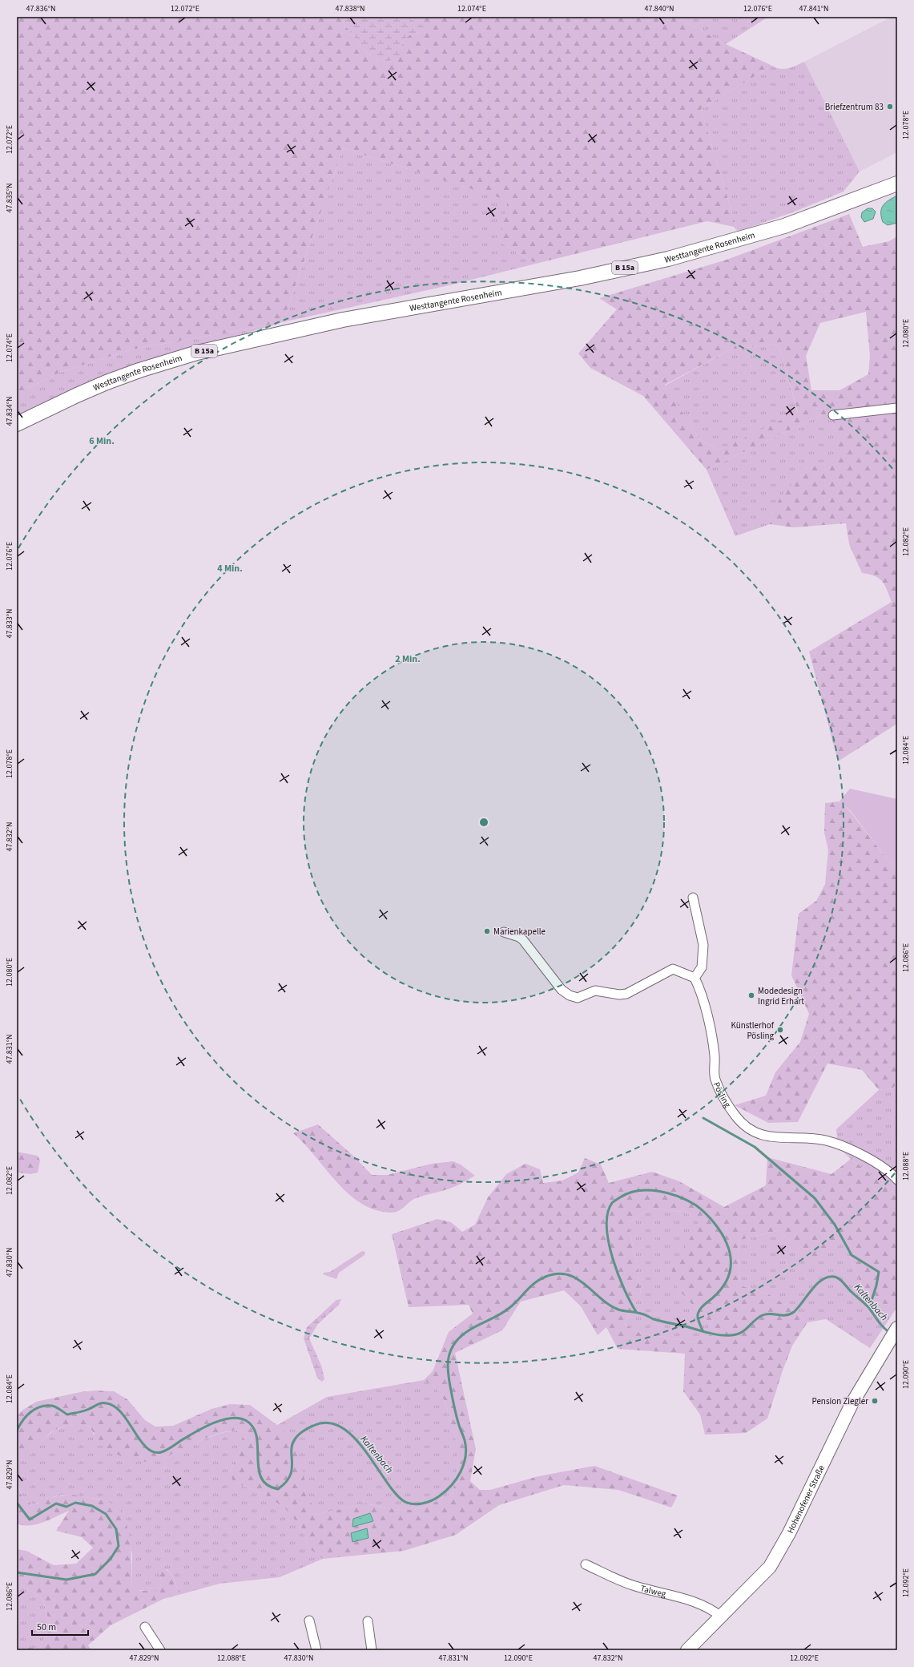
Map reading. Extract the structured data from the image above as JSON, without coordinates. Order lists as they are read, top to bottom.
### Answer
{
  "streets": {
    "highway": ["Westtangente Rosenheim", "B 15a"],
    "main road": ["Hohenofener Straße"],
    "street": ["Pösling", "Talweg"]
  },
  "crossings": [
    ["Hohenofener Straße", "Talweg"]
  ],
  "water": ["Kaltenbach"],
  "places": [
    "Briefzentrum 83",
    "Marienkapelle",
    "Modedesign Ingrid Erhart",
    "Künstlerhof Pösling",
    "Pension Ziegler"
  ],
  "scale_bar": "50 m",
  "coordinates": [
    "47.836°N",
    "12.072°E",
    "47.838°N",
    "12.074°E",
    "47.840°N",
    "12.076°E",
    "47.841°N",
    "12.078°E",
    "47.835°N",
    "12.080°E",
    "47.834°N",
    "12.082°E",
    "47.833°N",
    "12.084°E",
    "47.832°N",
    "12.086°E",
    "47.831°N",
    "12.088°E",
    "47.830°N",
    "12.090°E",
    "47.829°N",
    "12.092°E"
  ],
  "rings": ["6 Min.", "4 Min.", "2 Min."]
}
